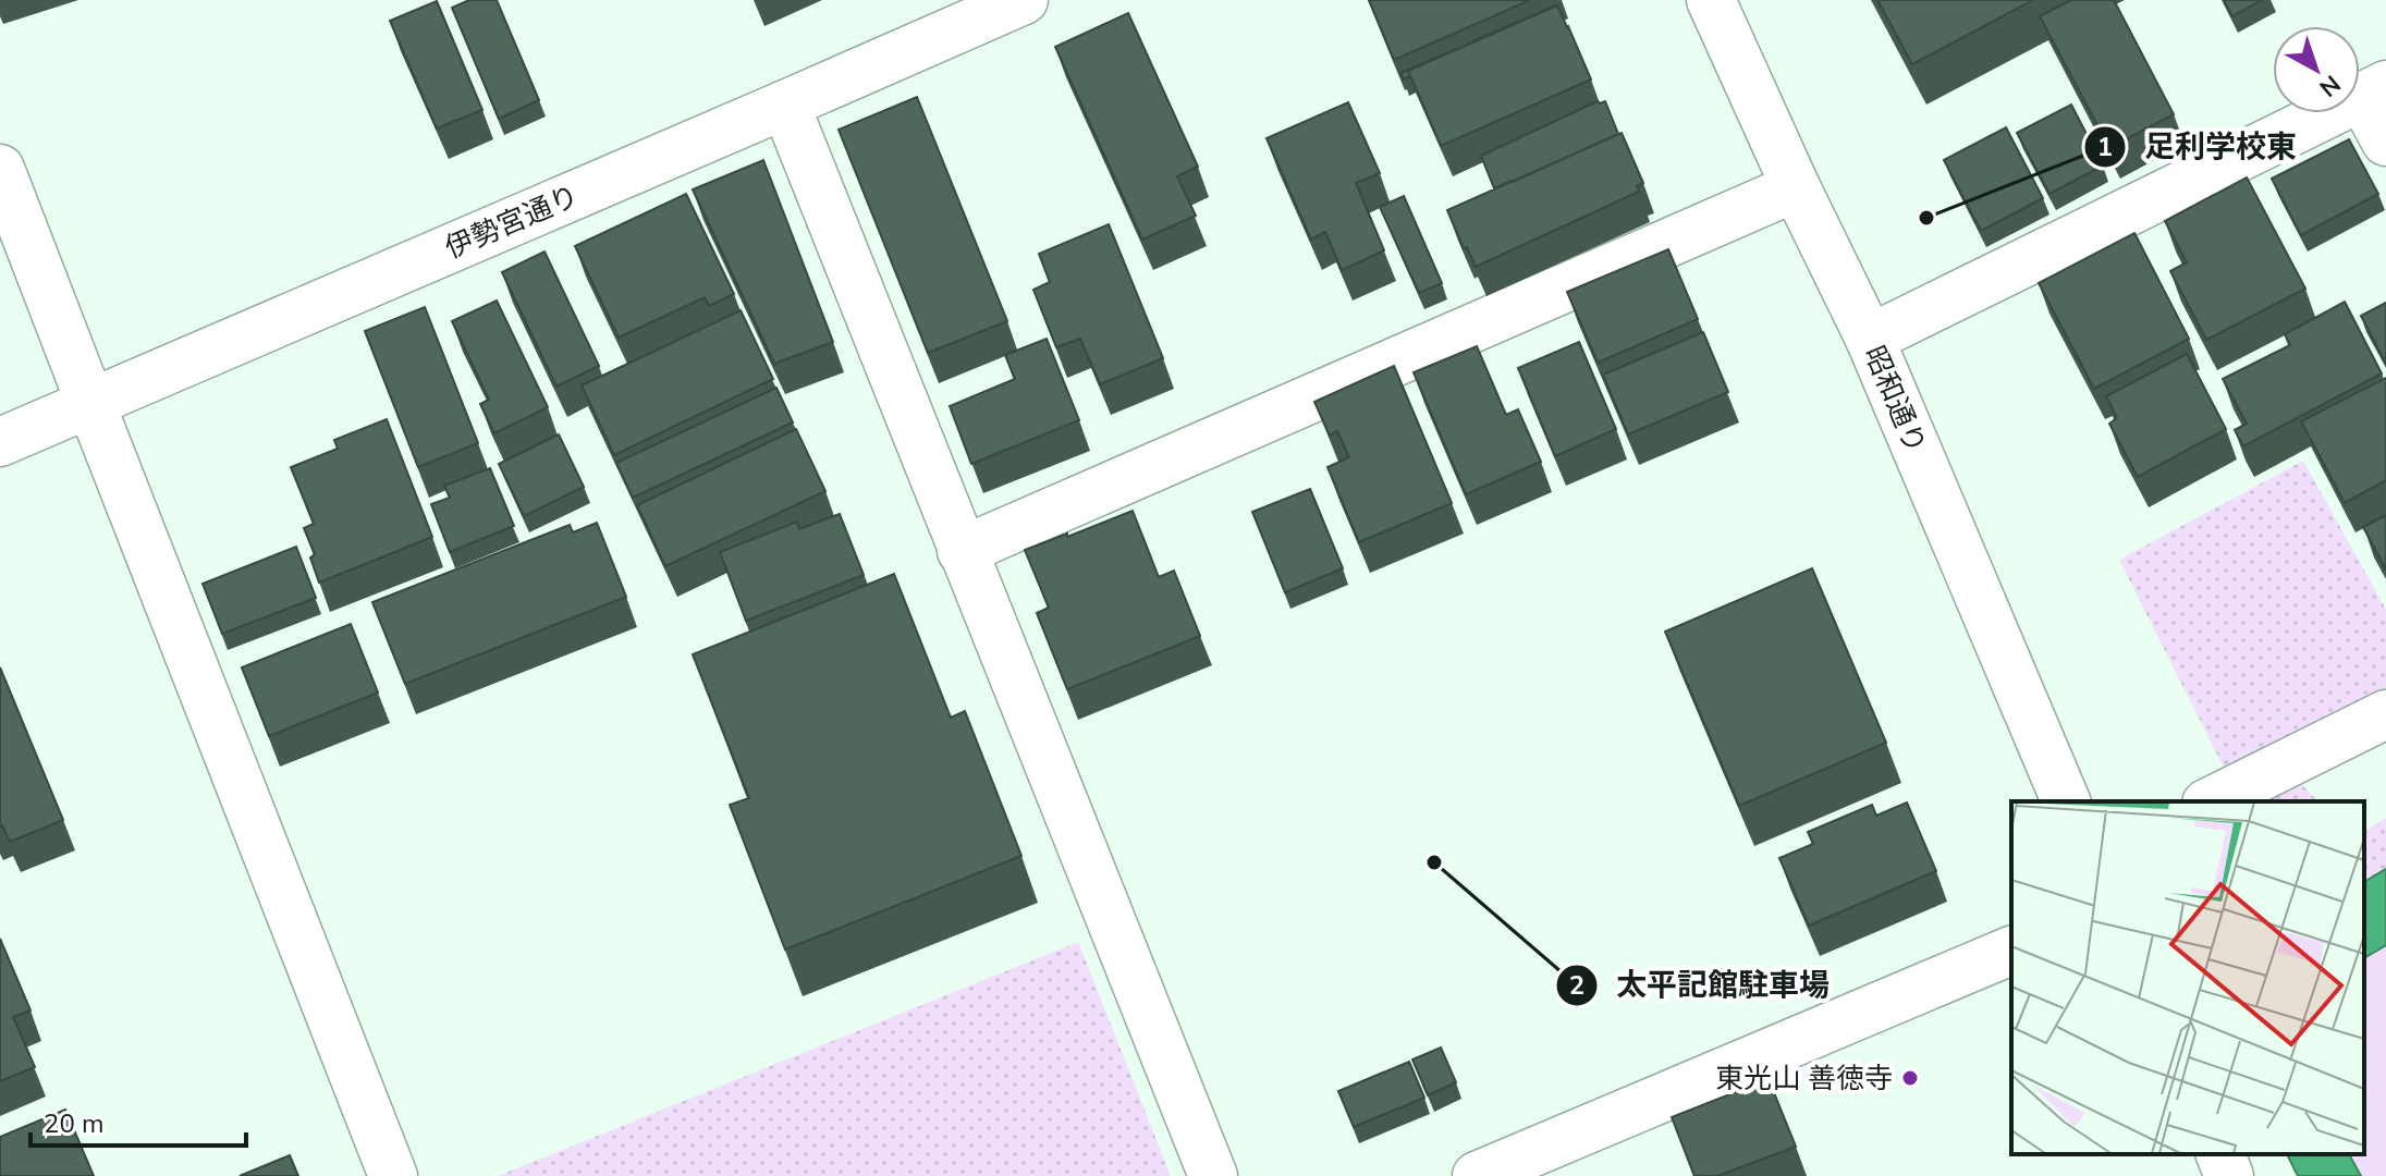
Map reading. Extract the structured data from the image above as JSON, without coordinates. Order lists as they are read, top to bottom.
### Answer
{
  "streets": {
    "main road": ["伊勢宮通り", "昭和通り"]
  },
  "places": ["足利学校東", "太平記館駐車場", "東光山 善徳寺"],
  "scale_bar": "20 m",
  "north": "bottom right"
}
